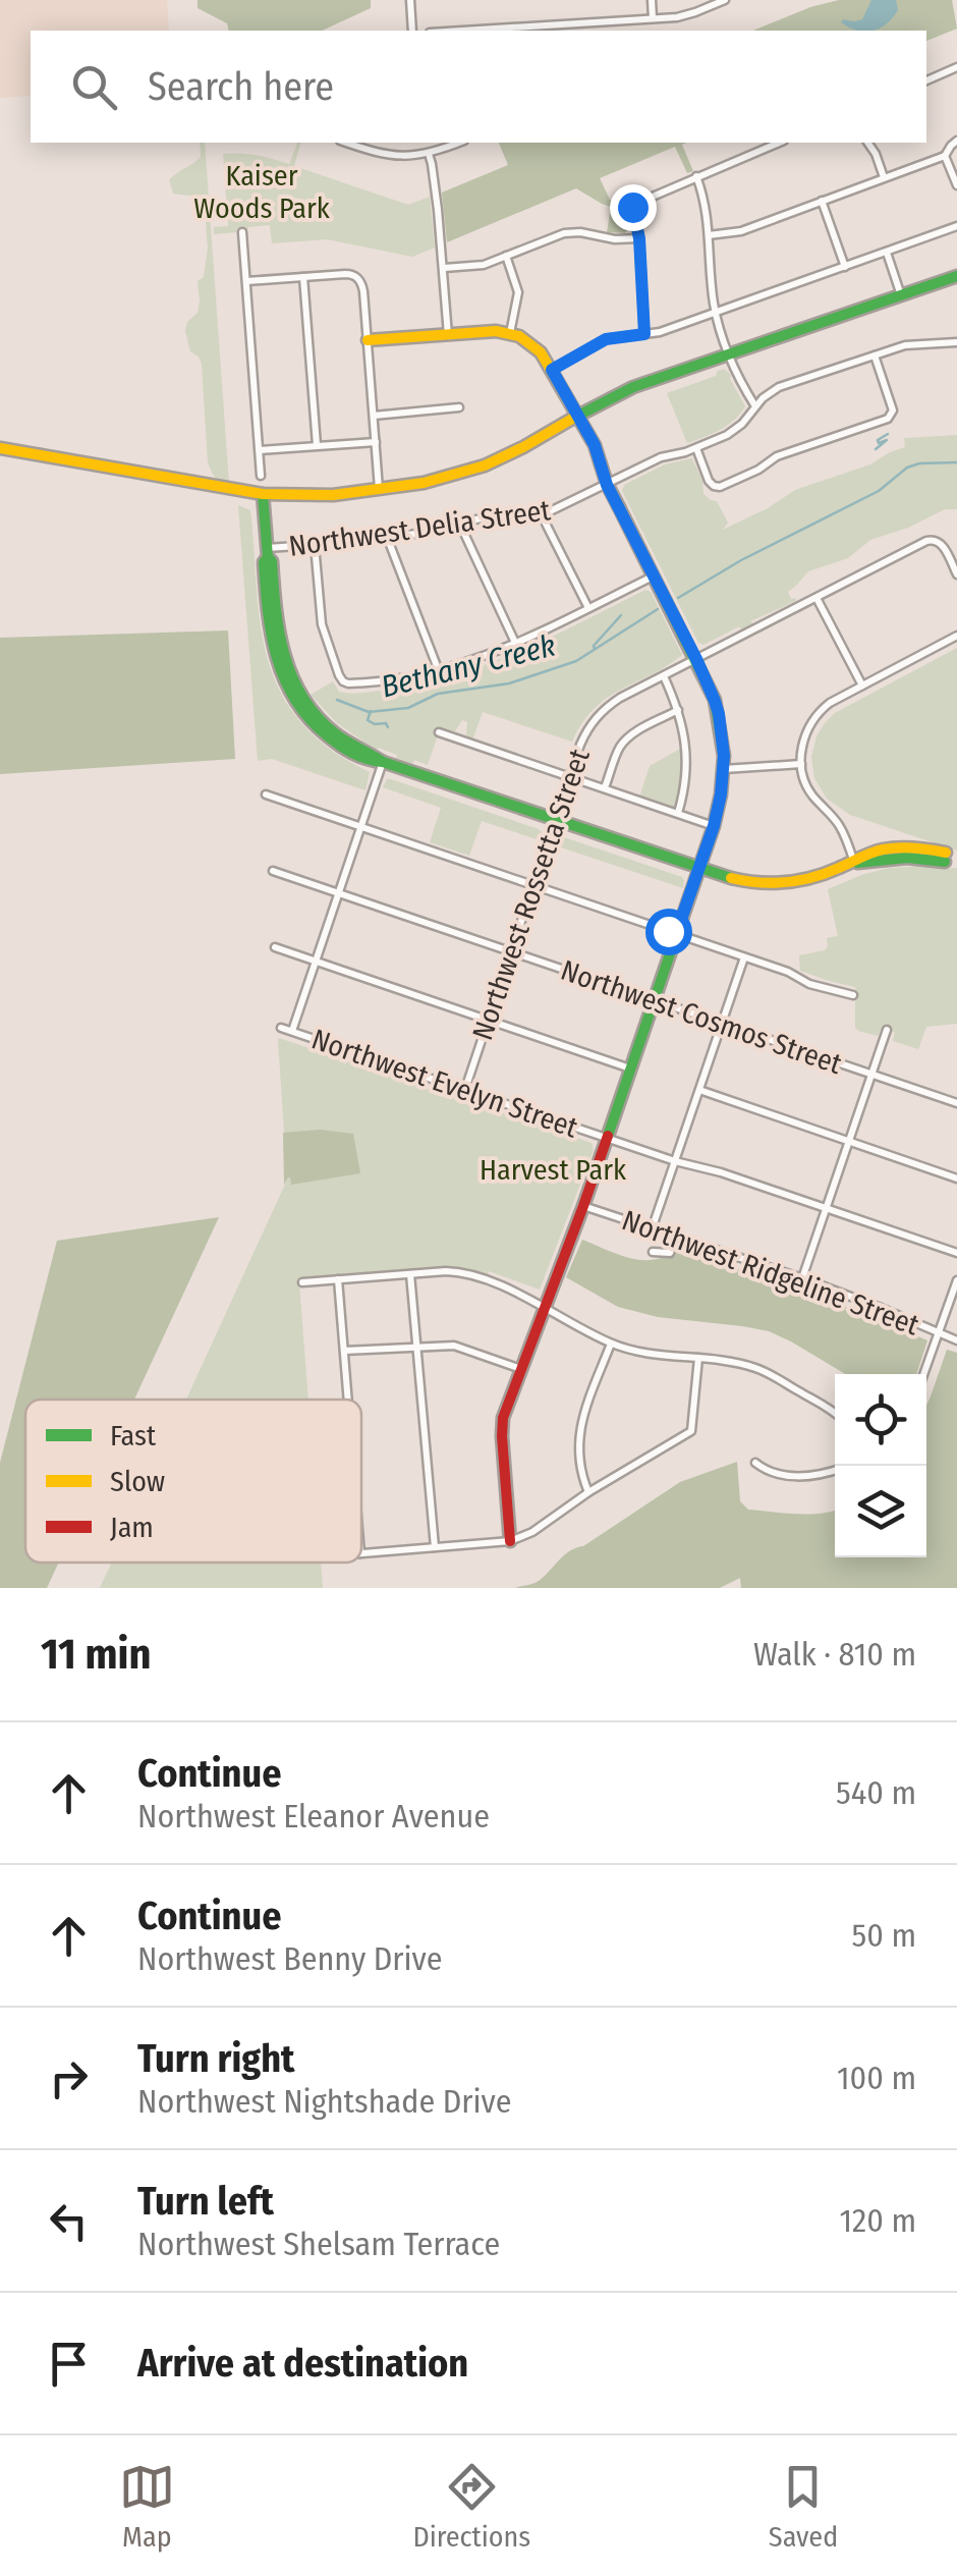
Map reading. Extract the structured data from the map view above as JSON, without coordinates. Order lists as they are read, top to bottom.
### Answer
{
  "streets": {
    "street": [
      "Northwest Delia Street",
      "Northwest Rossetta Street",
      "Northwest Cosmos Street",
      "Northwest Evelyn Street",
      "Northwest Ridgeline Street"
    ]
  },
  "crossings": [
    ["Northwest Rossetta Street", "Northwest Cosmos Street"],
    ["Northwest Rossetta Street", "Northwest Evelyn Street"]
  ],
  "water": ["Bethany Creek"],
  "parks": ["Kaiser Woods Park", "Harvest Park"],
  "legend": ["Fast", "Slow", "Jam"],
  "page": {
    "search": "Search here",
    "heading": ["11 min", "Walk · 810 m"],
    "list": [
      ["Continue", "Northwest Eleanor Avenue", "540 m"],
      ["Continue", "Northwest Benny Drive", "50 m"],
      ["Turn right", "Northwest Nightshade Drive", "100 m"],
      ["Turn left", "Northwest Shelsam Terrace", "120 m"],
      "Arrive at destination"
    ],
    "nav": ["Map", "Directions", "Saved"]
  }
}
